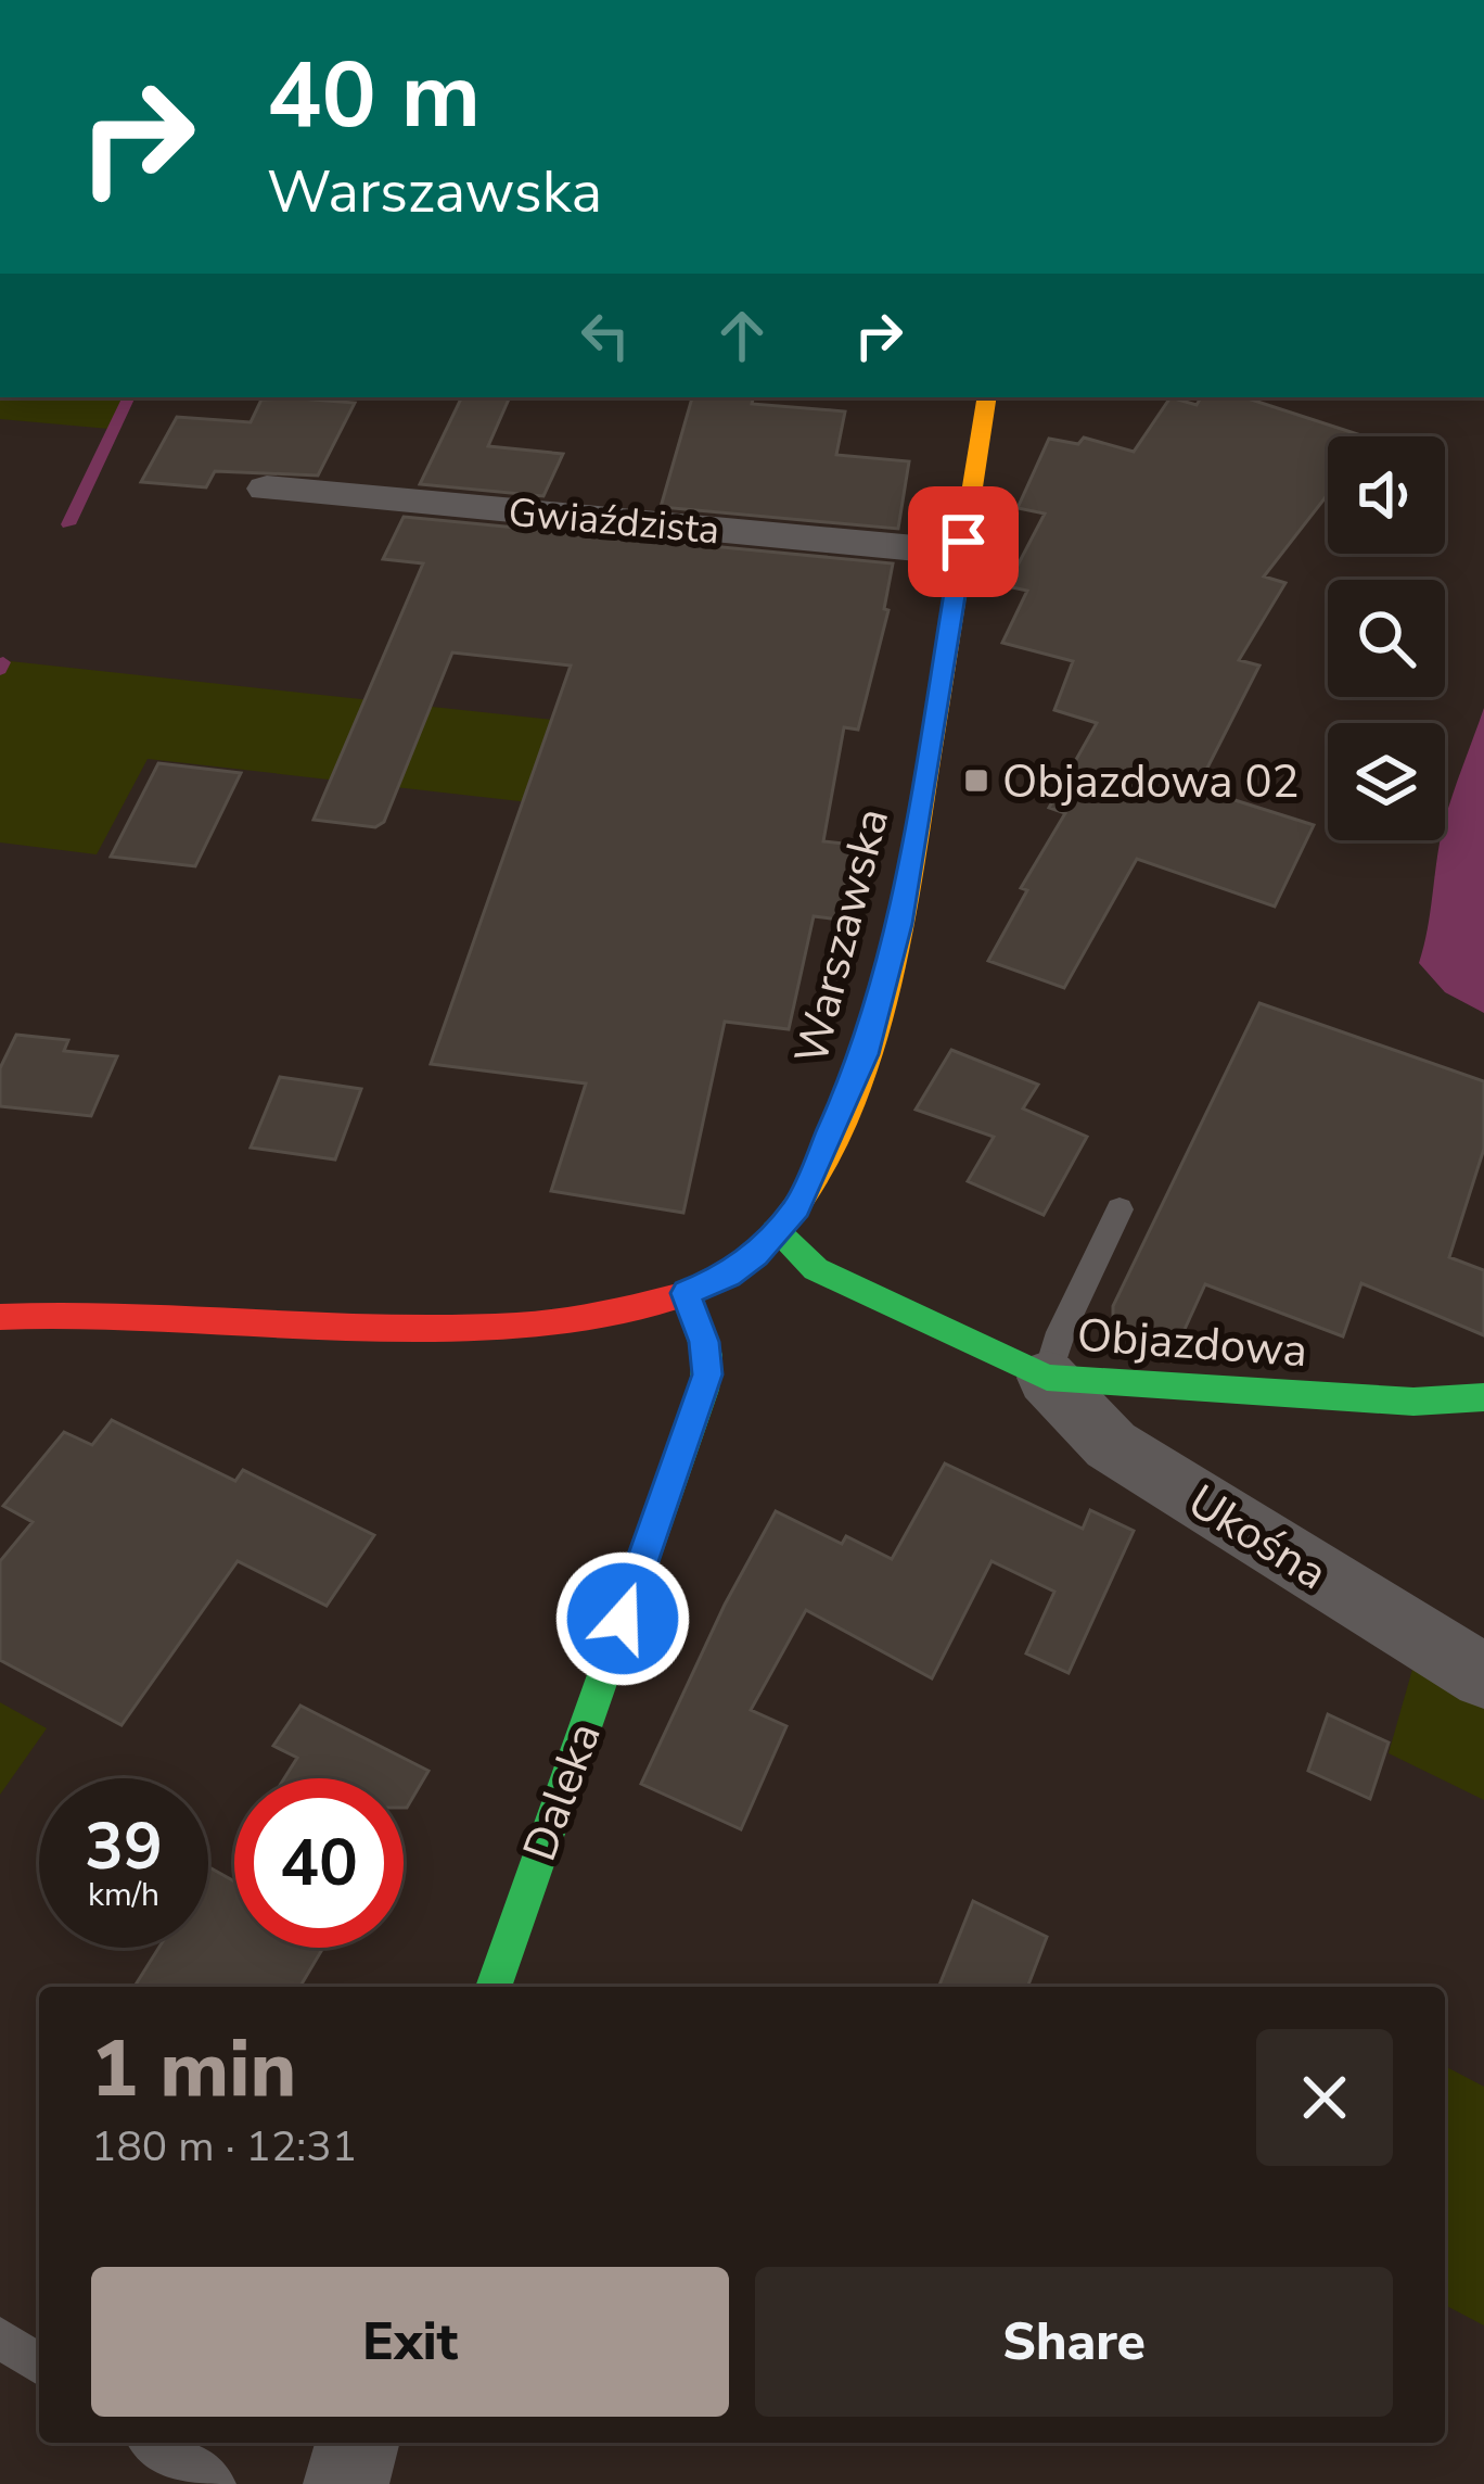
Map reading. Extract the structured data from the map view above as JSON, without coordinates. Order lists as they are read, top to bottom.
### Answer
{
  "streets": {
    "street": [
      "Gwiaździsta",
      "Warszawska",
      "Objazdowa",
      "Ukośna",
      "Daleka"
    ]
  },
  "crossings": [
    ["Gwiaździsta", "Warszawska"],
    ["Warszawska", "Objazdowa"],
    ["Warszawska", "Daleka"],
    ["Objazdowa", "Ukośna"]
  ],
  "places": {
    "transit": ["Objazdowa 02"]
  },
  "page": {
    "turn": ["40 m", "Warszawska"],
    "speed": "39 km/h",
    "limit": "40",
    "heading": ["1 min", "180 m · 12:31"],
    "buttons": ["Exit", "Share"]
  }
}
